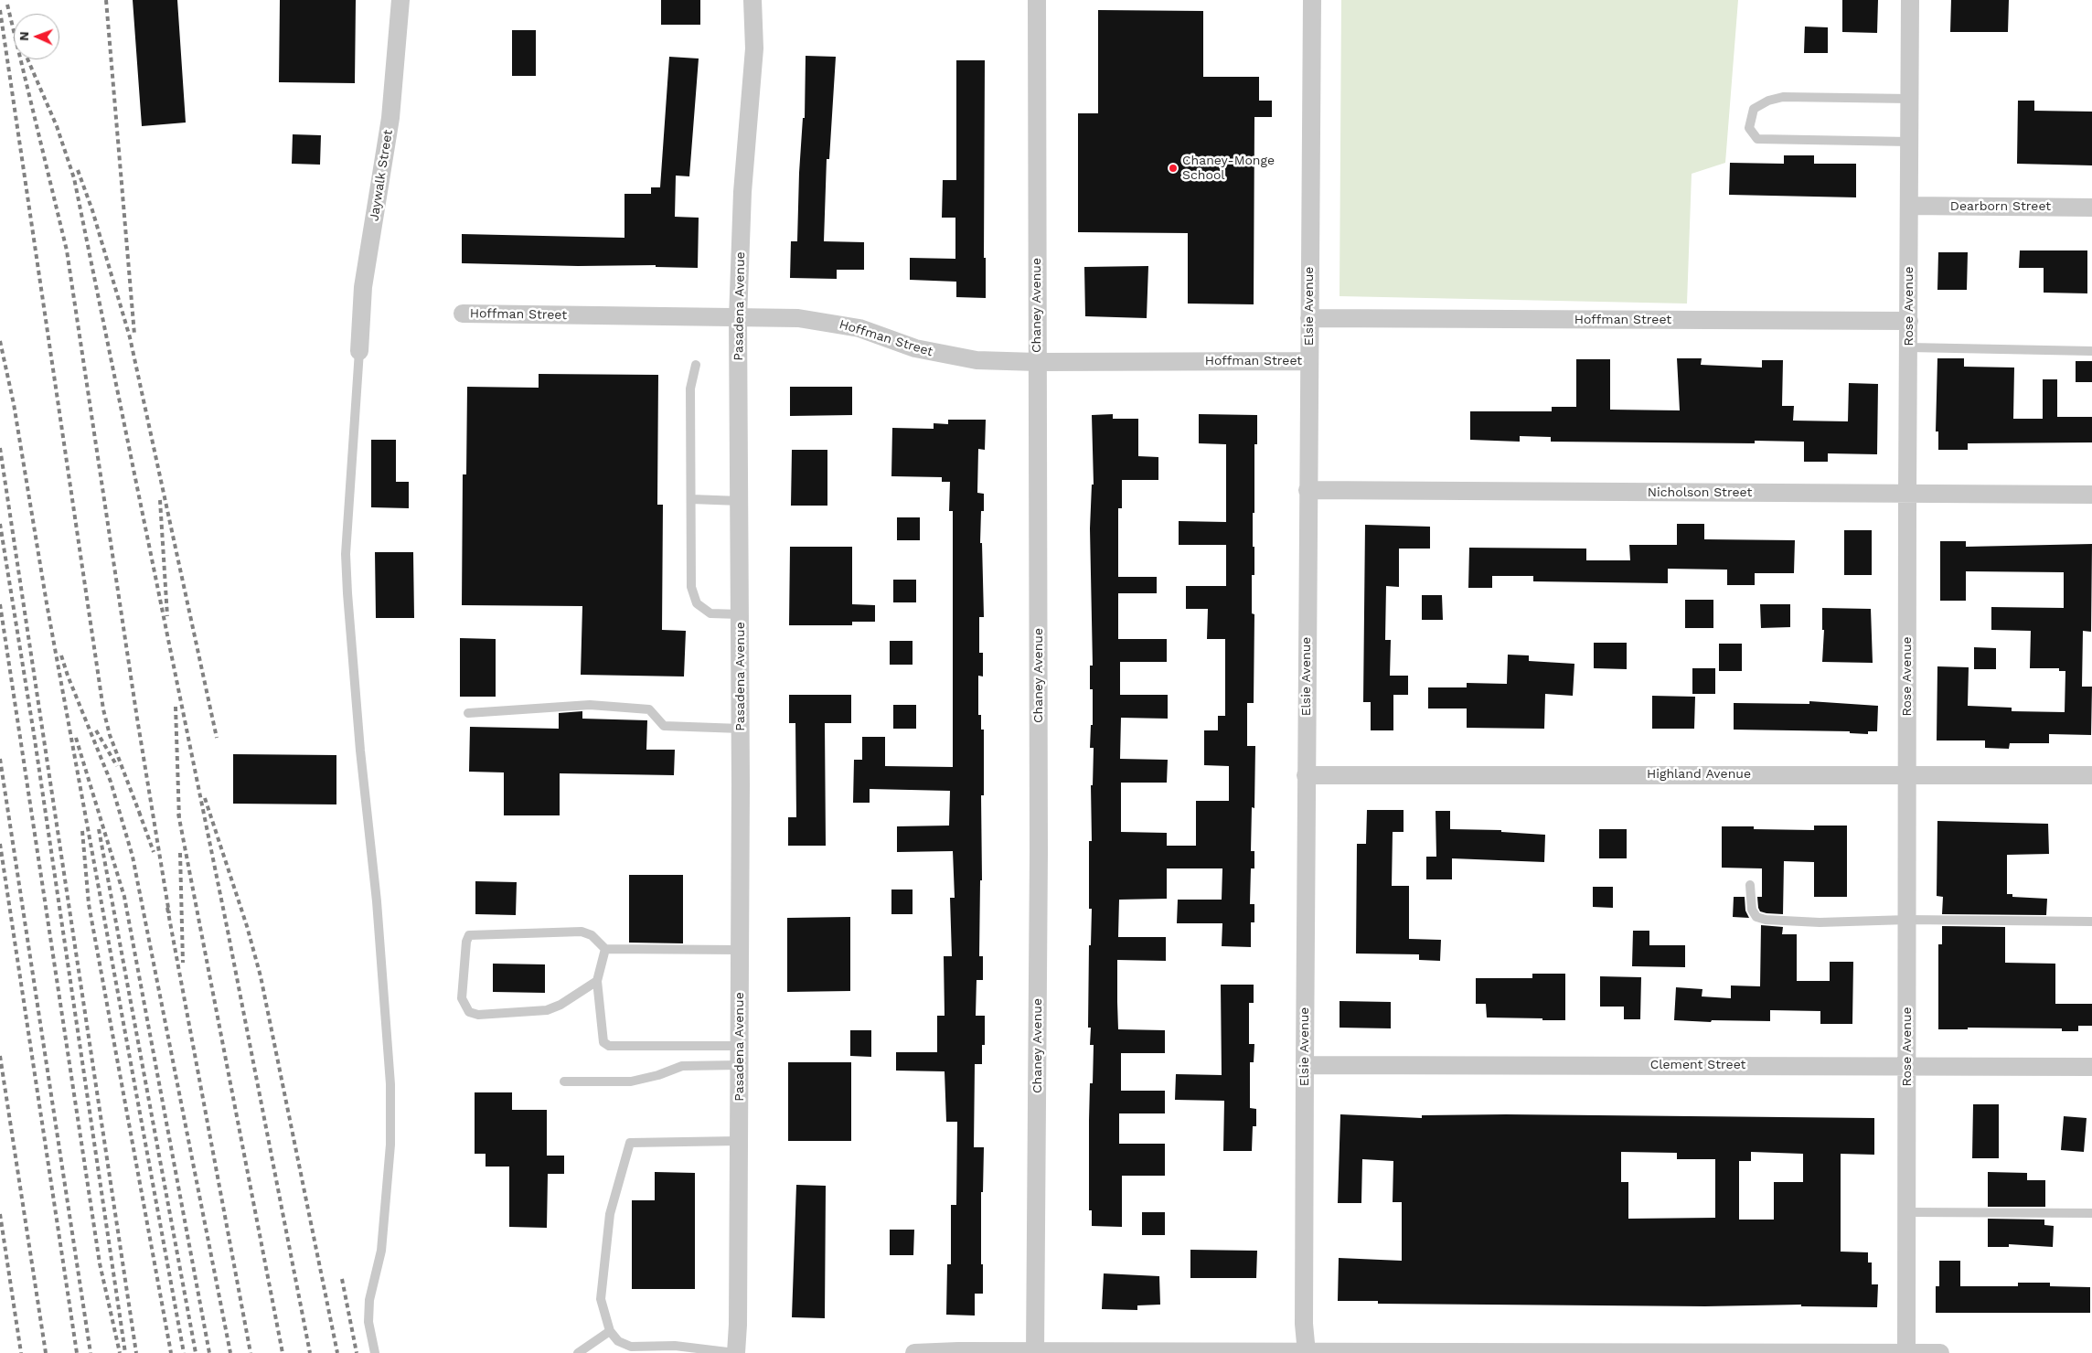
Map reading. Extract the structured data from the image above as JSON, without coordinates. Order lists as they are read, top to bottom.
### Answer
{
  "streets": {
    "street": [
      "Jaywalk Street",
      "Dearborn Street",
      "Chaney Avenue",
      "Pasadena Avenue",
      "Elsie Avenue",
      "Rose Avenue",
      "Hoffman Street",
      "Nicholson Street",
      "Highland Avenue",
      "Clement Street"
    ]
  },
  "crossings": [
    ["Dearborn Street", "Rose Avenue"],
    ["Chaney Avenue", "Hoffman Street"],
    ["Pasadena Avenue", "Hoffman Street"],
    ["Elsie Avenue", "Hoffman Street"],
    ["Elsie Avenue", "Nicholson Street"],
    ["Elsie Avenue", "Highland Avenue"],
    ["Elsie Avenue", "Clement Street"],
    ["Rose Avenue", "Hoffman Street"],
    ["Rose Avenue", "Nicholson Street"],
    ["Rose Avenue", "Highland Avenue"],
    ["Rose Avenue", "Clement Street"]
  ],
  "places": ["Chaney-Monge School"],
  "north": "left"
}
